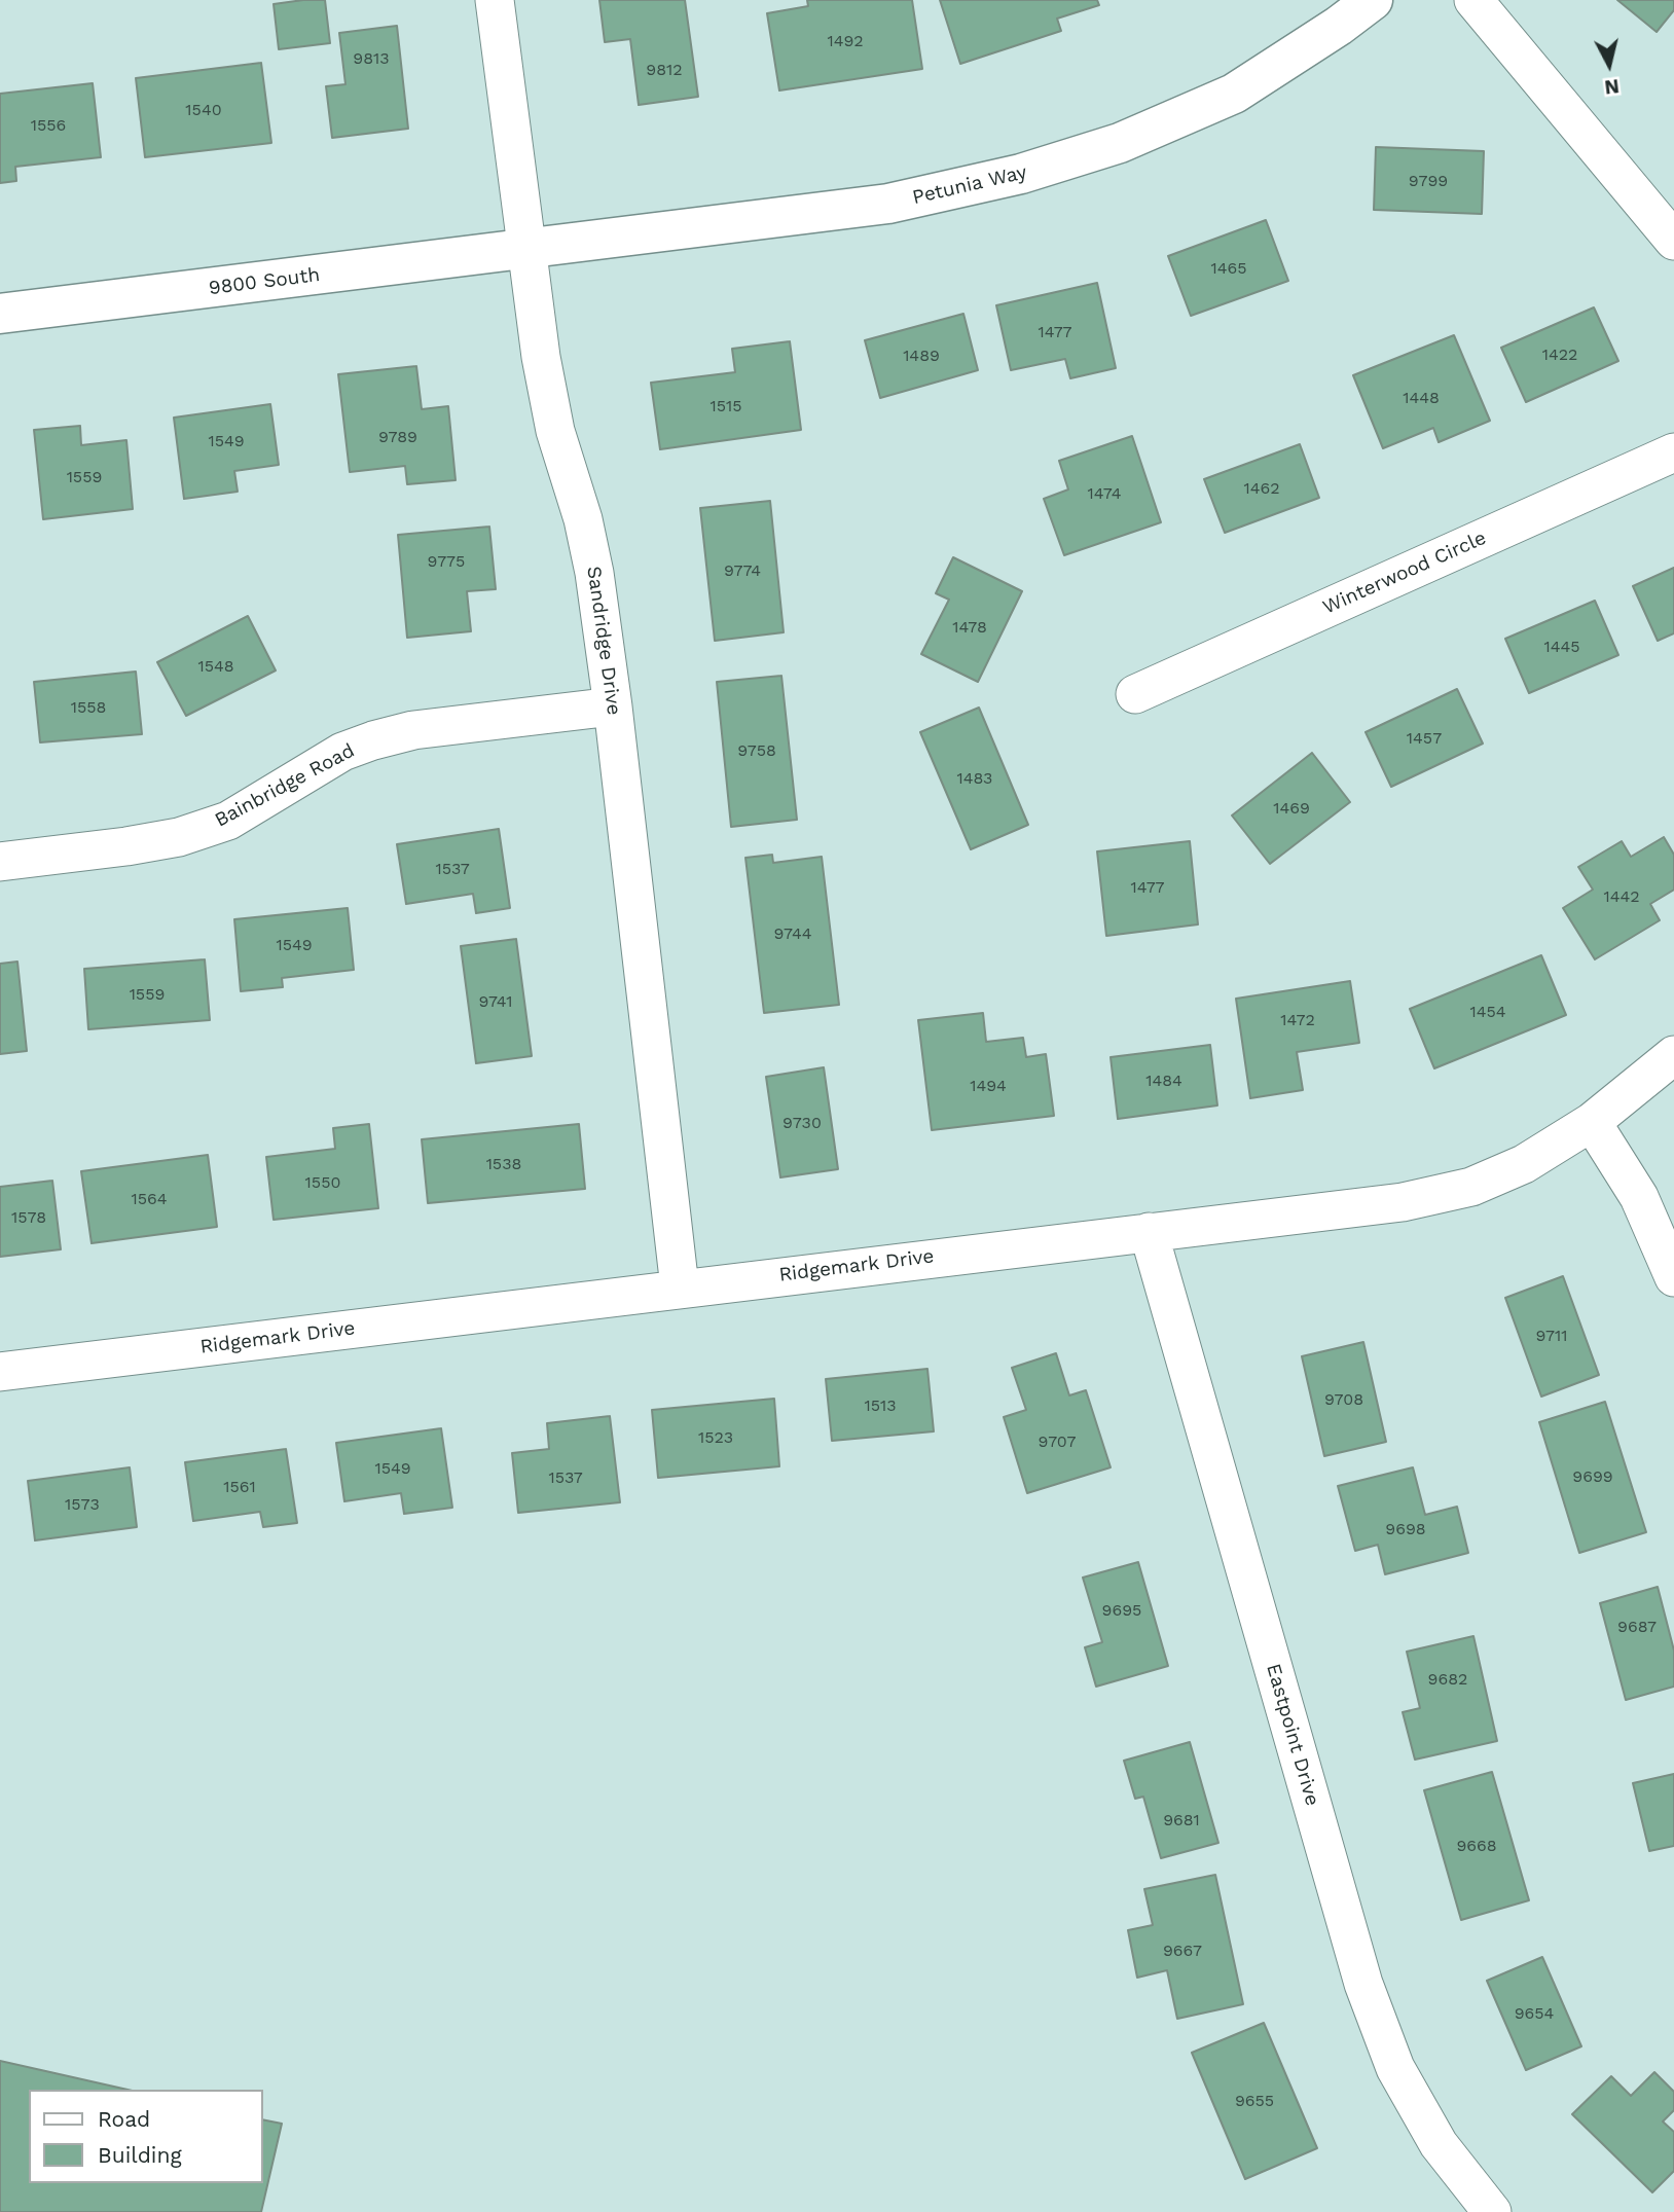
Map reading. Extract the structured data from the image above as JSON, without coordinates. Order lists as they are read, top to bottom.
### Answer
{
  "streets": {
    "street": [
      "Petunia Way",
      "9800 South",
      "Winterwood Circle",
      "Sandridge Drive",
      "Bainbridge Road",
      "Ridgemark Drive",
      "Eastpoint Drive"
    ]
  },
  "crossings": [
    ["Petunia Way", "9800 South"],
    ["Petunia Way", "Sandridge Drive"],
    ["9800 South", "Sandridge Drive"],
    ["Sandridge Drive", "Bainbridge Road"],
    ["Sandridge Drive", "Ridgemark Drive"],
    ["Ridgemark Drive", "Eastpoint Drive"]
  ],
  "house_numbers": [
    "1492",
    "9813",
    "9812",
    "1540",
    "1556",
    "9799",
    "1465",
    "1477",
    "1422",
    "1489",
    "1448",
    "1515",
    "9789",
    "1549",
    "1559",
    "1462",
    "1474",
    "9775",
    "9774",
    "1478",
    "1445",
    "1548",
    "1558",
    "1457",
    "9758",
    "1483",
    "1469",
    "1537",
    "1477",
    "1442",
    "9744",
    "1549",
    "1559",
    "9741",
    "1454",
    "1472",
    "1484",
    "1494",
    "9730",
    "1538",
    "1550",
    "1564",
    "1578",
    "9711",
    "9708",
    "1513",
    "1523",
    "9707",
    "1549",
    "9699",
    "1537",
    "1561",
    "1573",
    "9698",
    "9695",
    "9687",
    "9682",
    "9681",
    "9668",
    "9667",
    "9654",
    "9655"
  ],
  "legend": ["Road", "Building"],
  "north": "bottom"
}
